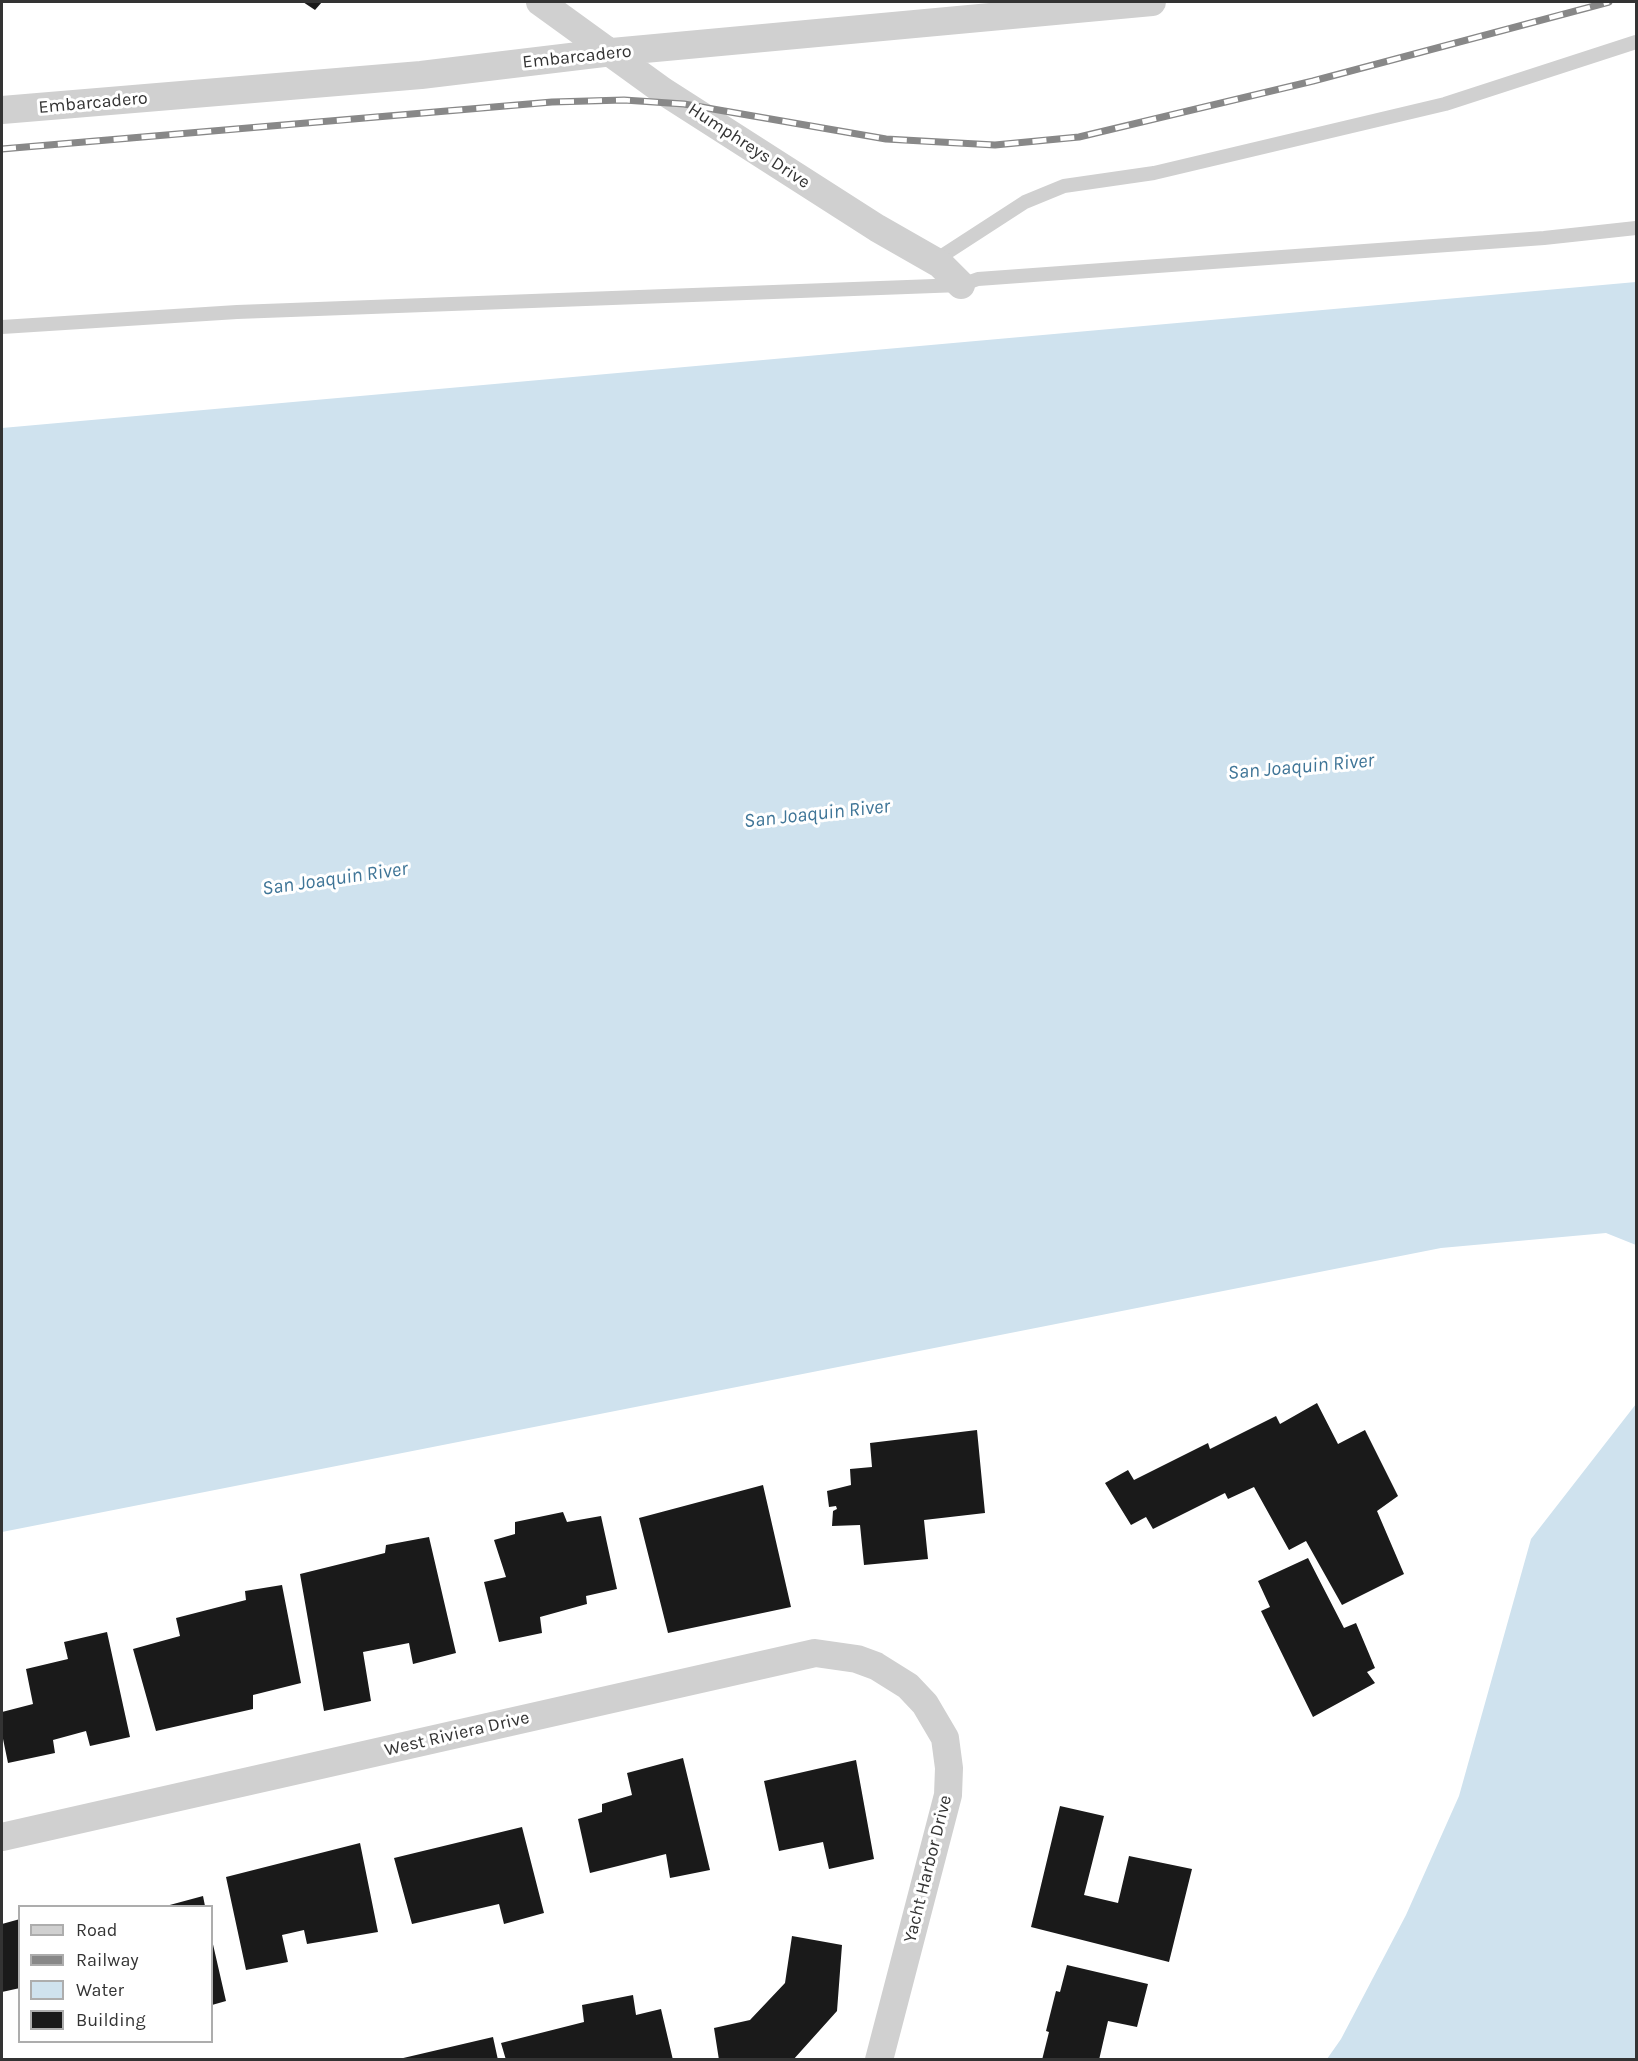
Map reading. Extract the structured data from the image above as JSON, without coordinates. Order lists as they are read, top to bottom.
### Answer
{
  "streets": {
    "street": [
      "Embarcadero",
      "Humphreys Drive",
      "West Riviera Drive",
      "Yacht Harbor Drive"
    ]
  },
  "crossings": [
    ["Embarcadero", "Humphreys Drive"],
    ["West Riviera Drive", "Yacht Harbor Drive"]
  ],
  "water": ["San Joaquin River"],
  "legend": [
    "Road",
    "Railway",
    "Water",
    "Building"
  ]
}
